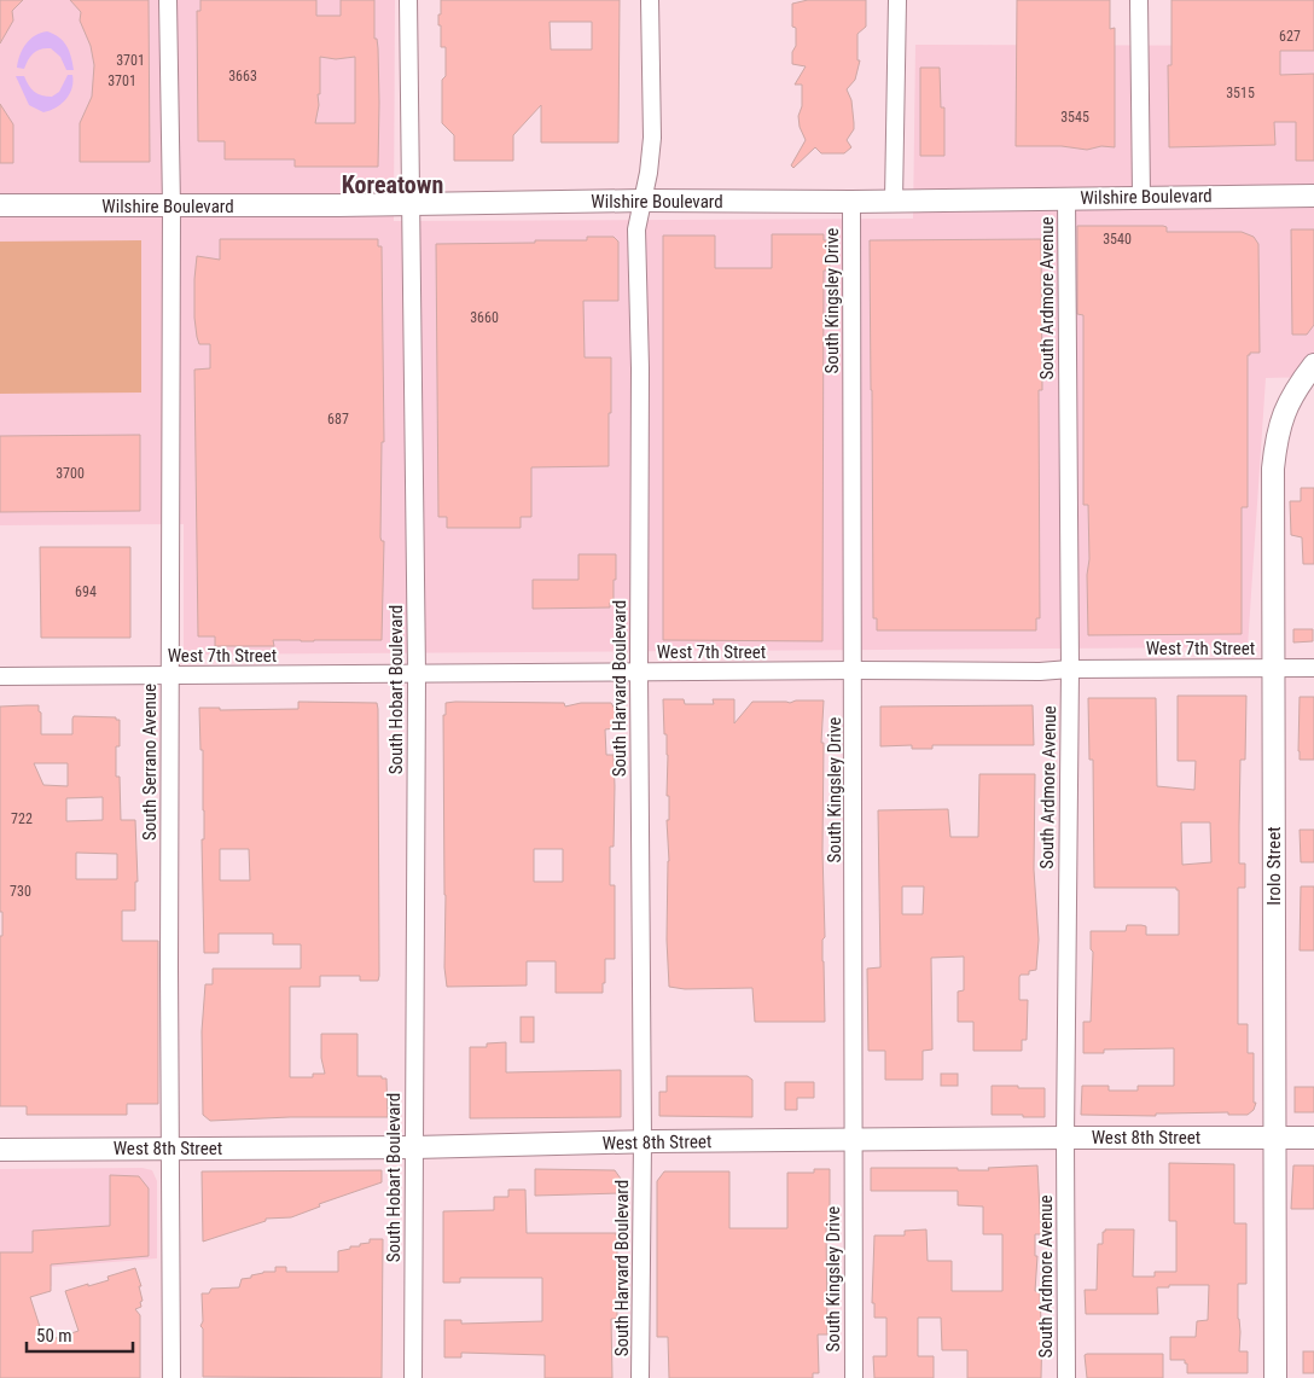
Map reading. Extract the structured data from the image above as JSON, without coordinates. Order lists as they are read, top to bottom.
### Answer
{
  "streets": {
    "main road": ["Wilshire Boulevard", "Irolo Street", "West 8th Street"],
    "street": [
      "South Ardmore Avenue",
      "South Kingsley Drive",
      "West 7th Street",
      "South Harvard Boulevard",
      "South Hobart Boulevard",
      "South Serrano Avenue"
    ]
  },
  "crossings": [
    ["Wilshire Boulevard", "South Ardmore Avenue"],
    ["Wilshire Boulevard", "South Kingsley Drive"],
    ["Wilshire Boulevard", "South Harvard Boulevard"],
    ["Wilshire Boulevard", "South Hobart Boulevard"],
    ["Wilshire Boulevard", "South Serrano Avenue"],
    ["South Ardmore Avenue", "West 7th Street"],
    ["South Ardmore Avenue", "West 8th Street"],
    ["South Kingsley Drive", "West 7th Street"],
    ["South Kingsley Drive", "West 8th Street"],
    ["West 7th Street", "South Harvard Boulevard"],
    ["West 7th Street", "South Hobart Boulevard"],
    ["West 7th Street", "South Serrano Avenue"],
    ["West 7th Street", "Irolo Street"],
    ["South Harvard Boulevard", "West 8th Street"],
    ["South Hobart Boulevard", "West 8th Street"],
    ["South Serrano Avenue", "West 8th Street"],
    ["Irolo Street", "West 8th Street"]
  ],
  "districts": ["Koreatown"],
  "house_numbers": [
    "627",
    "3701",
    "3663",
    "3701",
    "3515",
    "3545",
    "3540",
    "3660",
    "687",
    "3700",
    "694",
    "722",
    "730"
  ],
  "scale_bar": "50 m"
}
